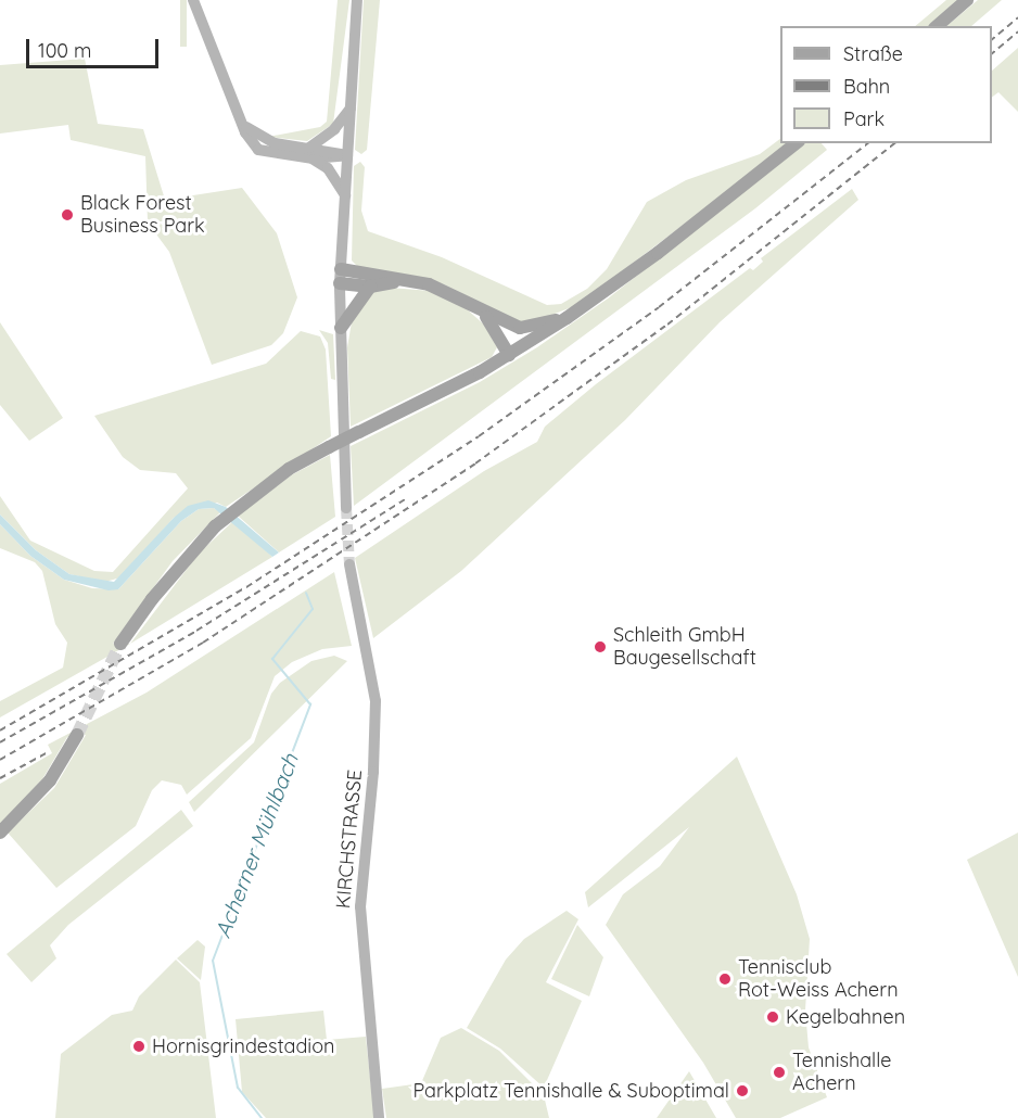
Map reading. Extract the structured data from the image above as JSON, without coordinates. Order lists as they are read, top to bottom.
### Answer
{
  "streets": {
    "main road": ["KIRCHSTRASSE"]
  },
  "water": ["Acherner Mühlbach"],
  "places": [
    "Black Forest Business Park",
    "Schleith GmbH Baugesellschaft",
    "Tennisclub Rot-Weiss Achern",
    "Kegelbahnen",
    "Hornisgrindestadion",
    "Tennishalle Achern",
    "Parkplatz Tennishalle & Suboptimal"
  ],
  "legend": ["Straße", "Bahn", "Park"],
  "scale_bar": "100 m"
}
